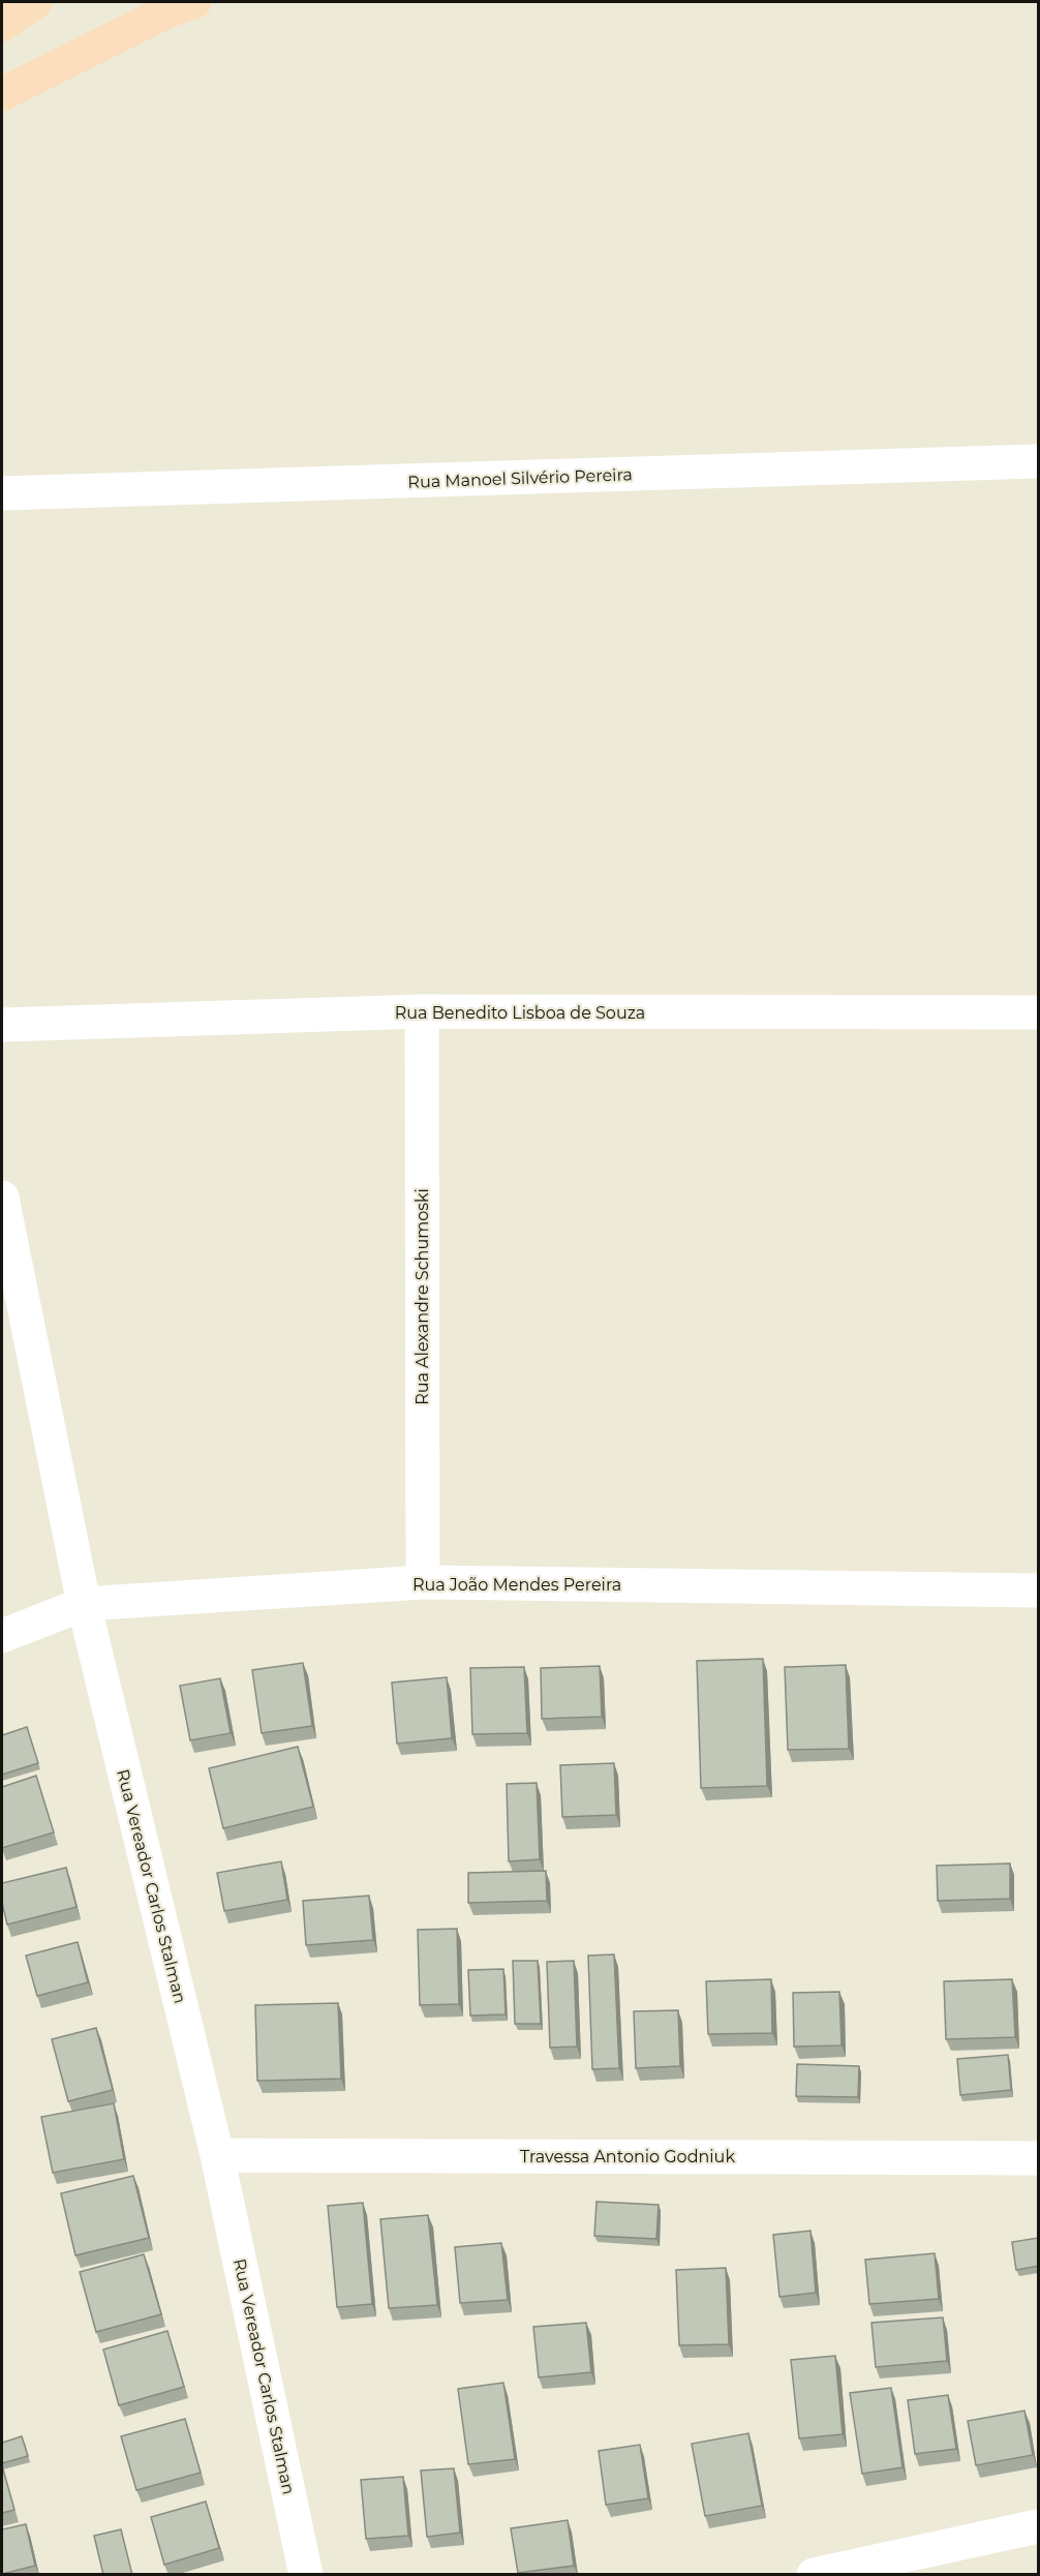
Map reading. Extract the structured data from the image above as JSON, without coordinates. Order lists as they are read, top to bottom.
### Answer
{
  "streets": {
    "street": [
      "Rua Manoel Silvério Pereira",
      "Rua Benedito Lisboa de Souza",
      "Rua Alexandre Schumoski",
      "Rua João Mendes Pereira",
      "Rua Vereador Carlos Stalman",
      "Travessa Antonio Godniuk"
    ]
  },
  "crossings": [
    ["Rua Benedito Lisboa de Souza", "Rua Alexandre Schumoski"],
    ["Rua Alexandre Schumoski", "Rua João Mendes Pereira"],
    ["Rua João Mendes Pereira", "Rua Vereador Carlos Stalman"],
    ["Rua Vereador Carlos Stalman", "Travessa Antonio Godniuk"]
  ]
}
